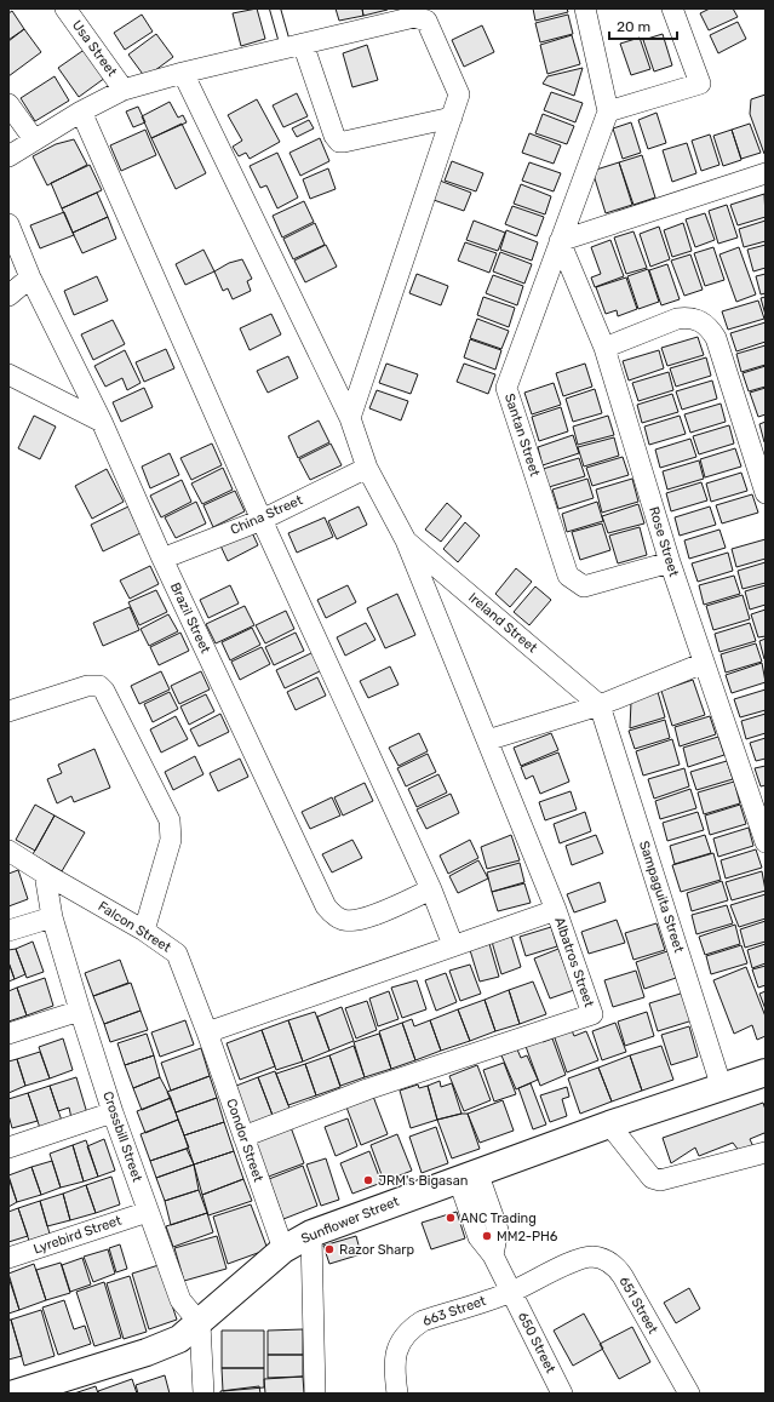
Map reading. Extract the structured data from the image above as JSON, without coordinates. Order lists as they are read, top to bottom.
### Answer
{
  "streets": {
    "main road": ["Sunflower Street"],
    "street": [
      "Usa Street",
      "Santan Street",
      "China Street",
      "Rose Street",
      "Brazil Street",
      "Ireland Street",
      "Sampaguita Street",
      "Falcon Street",
      "Albatros Street",
      "Crossbill Street",
      "Condor Street",
      "Lyrebird Street",
      "651 Street",
      "663 Street",
      "650 Street"
    ]
  },
  "crossings": [
    ["Santan Street", "Rose Street"],
    ["China Street", "Brazil Street"],
    ["Ireland Street", "Sampaguita Street"],
    ["Sampaguita Street", "Sunflower Street"],
    ["Falcon Street", "Albatros Street"],
    ["Falcon Street", "Crossbill Street"],
    ["Falcon Street", "Condor Street"],
    ["Albatros Street", "Condor Street"],
    ["Crossbill Street", "Sunflower Street"],
    ["Crossbill Street", "Lyrebird Street"],
    ["Condor Street", "Sunflower Street"],
    ["Sunflower Street", "650 Street"],
    ["651 Street", "663 Street"],
    ["651 Street", "650 Street"],
    ["663 Street", "650 Street"]
  ],
  "places": [
    "JRM's Bigasan",
    "ANC Trading",
    "MM2-PH6",
    "Razor Sharp"
  ],
  "scale_bar": "20 m"
}
